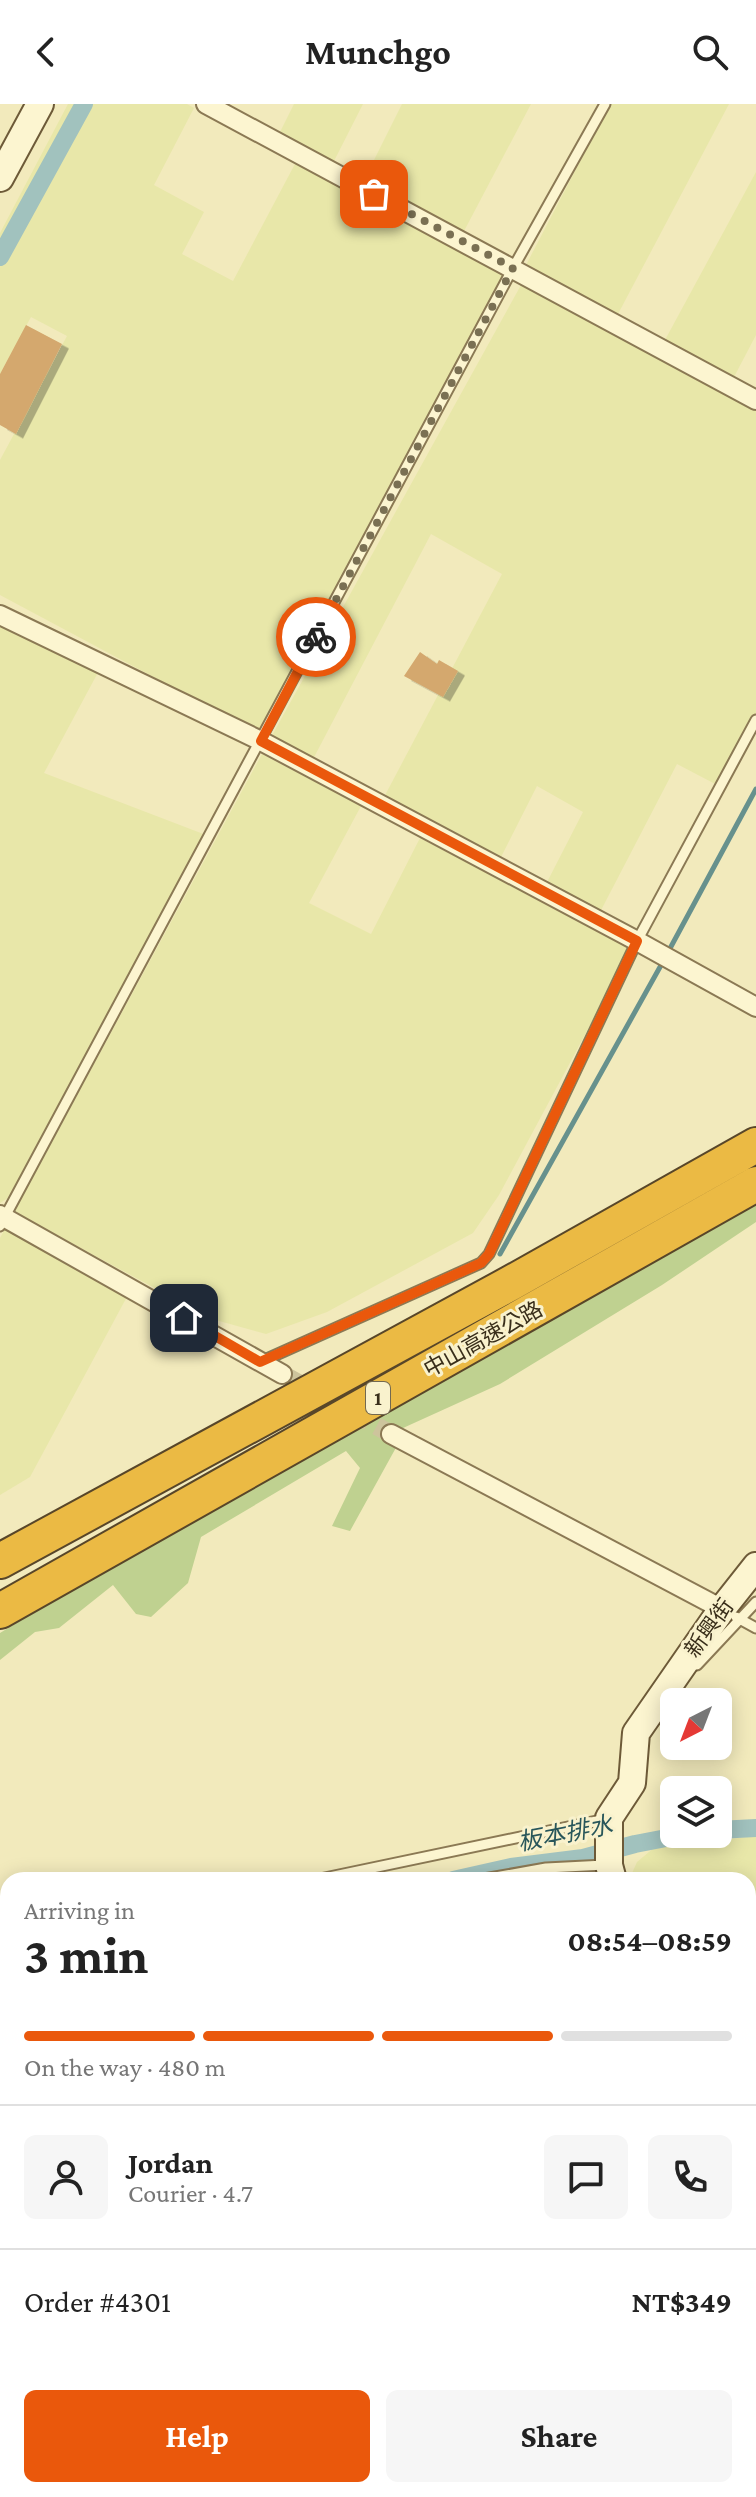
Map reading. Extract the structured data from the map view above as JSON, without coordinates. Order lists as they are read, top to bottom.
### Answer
{
  "streets": {
    "highway": ["中山高速公路", "1"],
    "street": ["新興街"]
  },
  "water": ["板本排水"],
  "north": "bottom left",
  "page": {
    "header": "Munchgo",
    "heading": ["3 min", "Arriving in", "08:54–08:59"],
    "panel": [
      "Jordan",
      "Courier · 4.7",
      "Order #4301",
      "NT$349"
    ],
    "bar": "On the way · 480 m",
    "buttons": ["Help", "Share"]
  }
}
